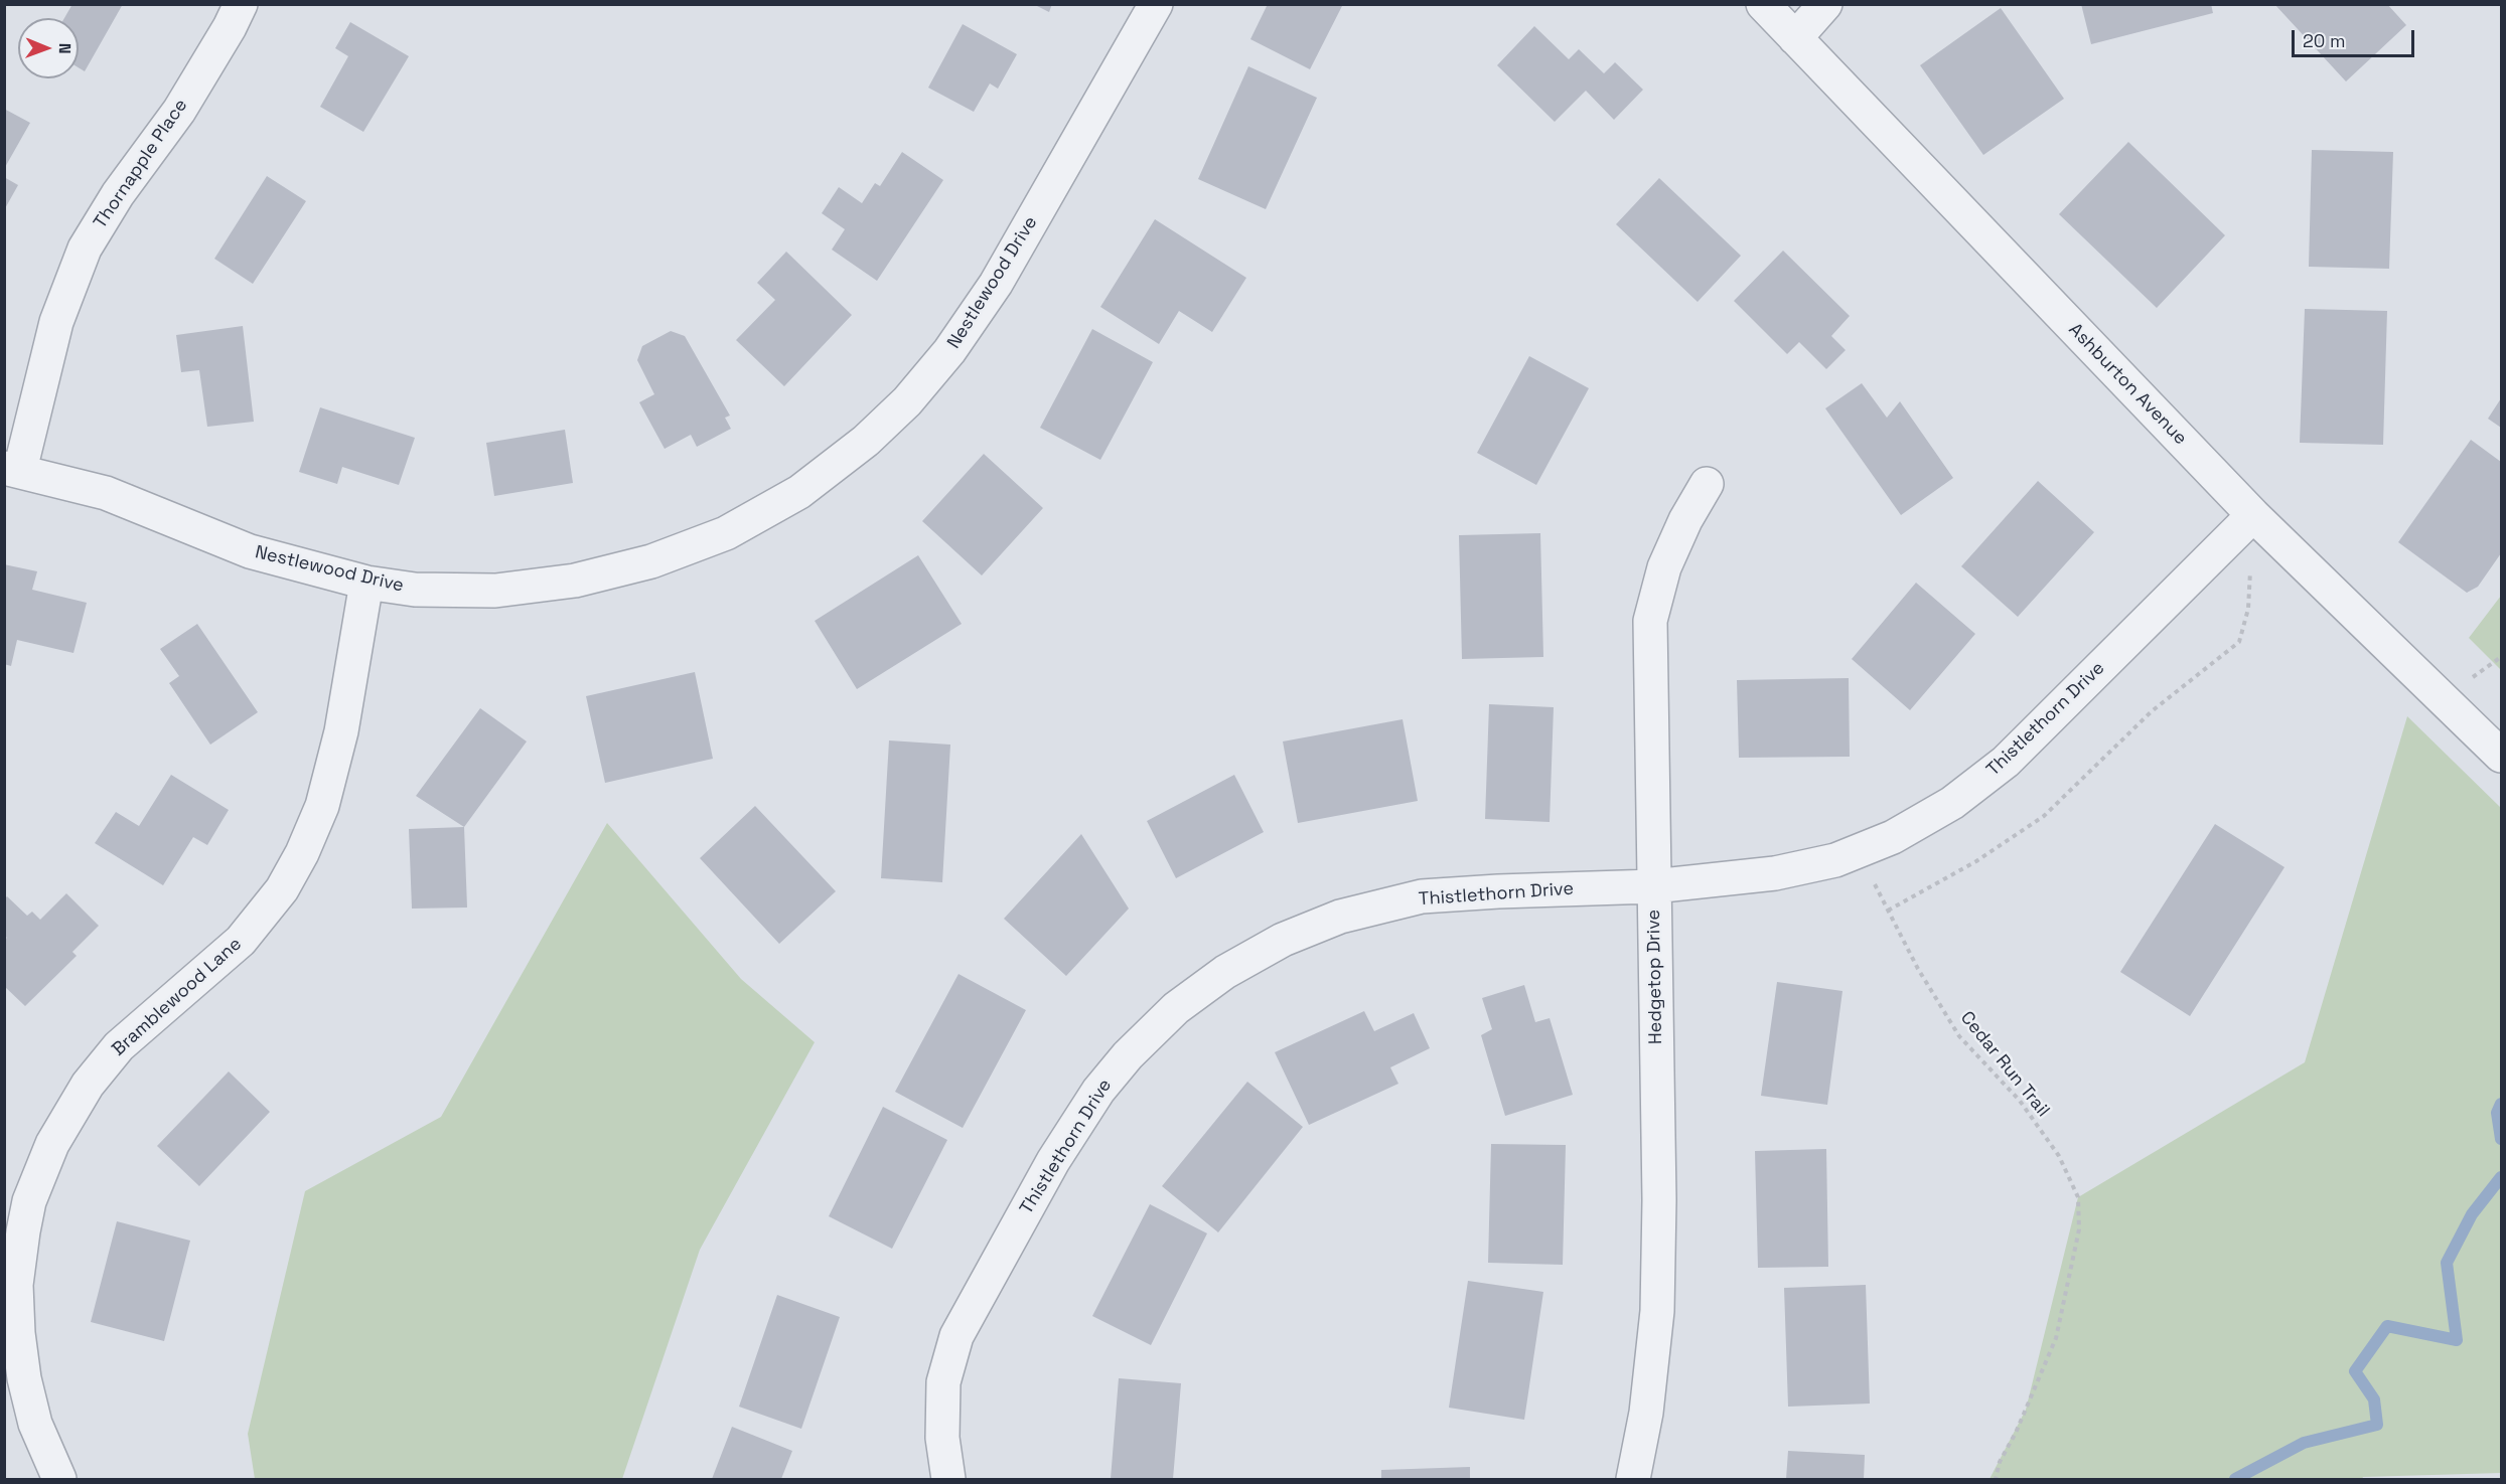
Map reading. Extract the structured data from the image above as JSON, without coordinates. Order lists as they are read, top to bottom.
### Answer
{
  "streets": {
    "street": [
      "Thornapple Place",
      "Nestlewood Drive",
      "Ashburton Avenue",
      "Thistlethorn Drive",
      "Hedgetop Drive",
      "Bramblewood Lane"
    ],
    "path": ["Cedar Run Trail"]
  },
  "crossings": [
    ["Thornapple Place", "Nestlewood Drive"],
    ["Nestlewood Drive", "Bramblewood Lane"],
    ["Ashburton Avenue", "Thistlethorn Drive"],
    ["Thistlethorn Drive", "Hedgetop Drive"],
    ["Thistlethorn Drive", "Cedar Run Trail"]
  ],
  "scale_bar": "20 m",
  "north": "right"
}
